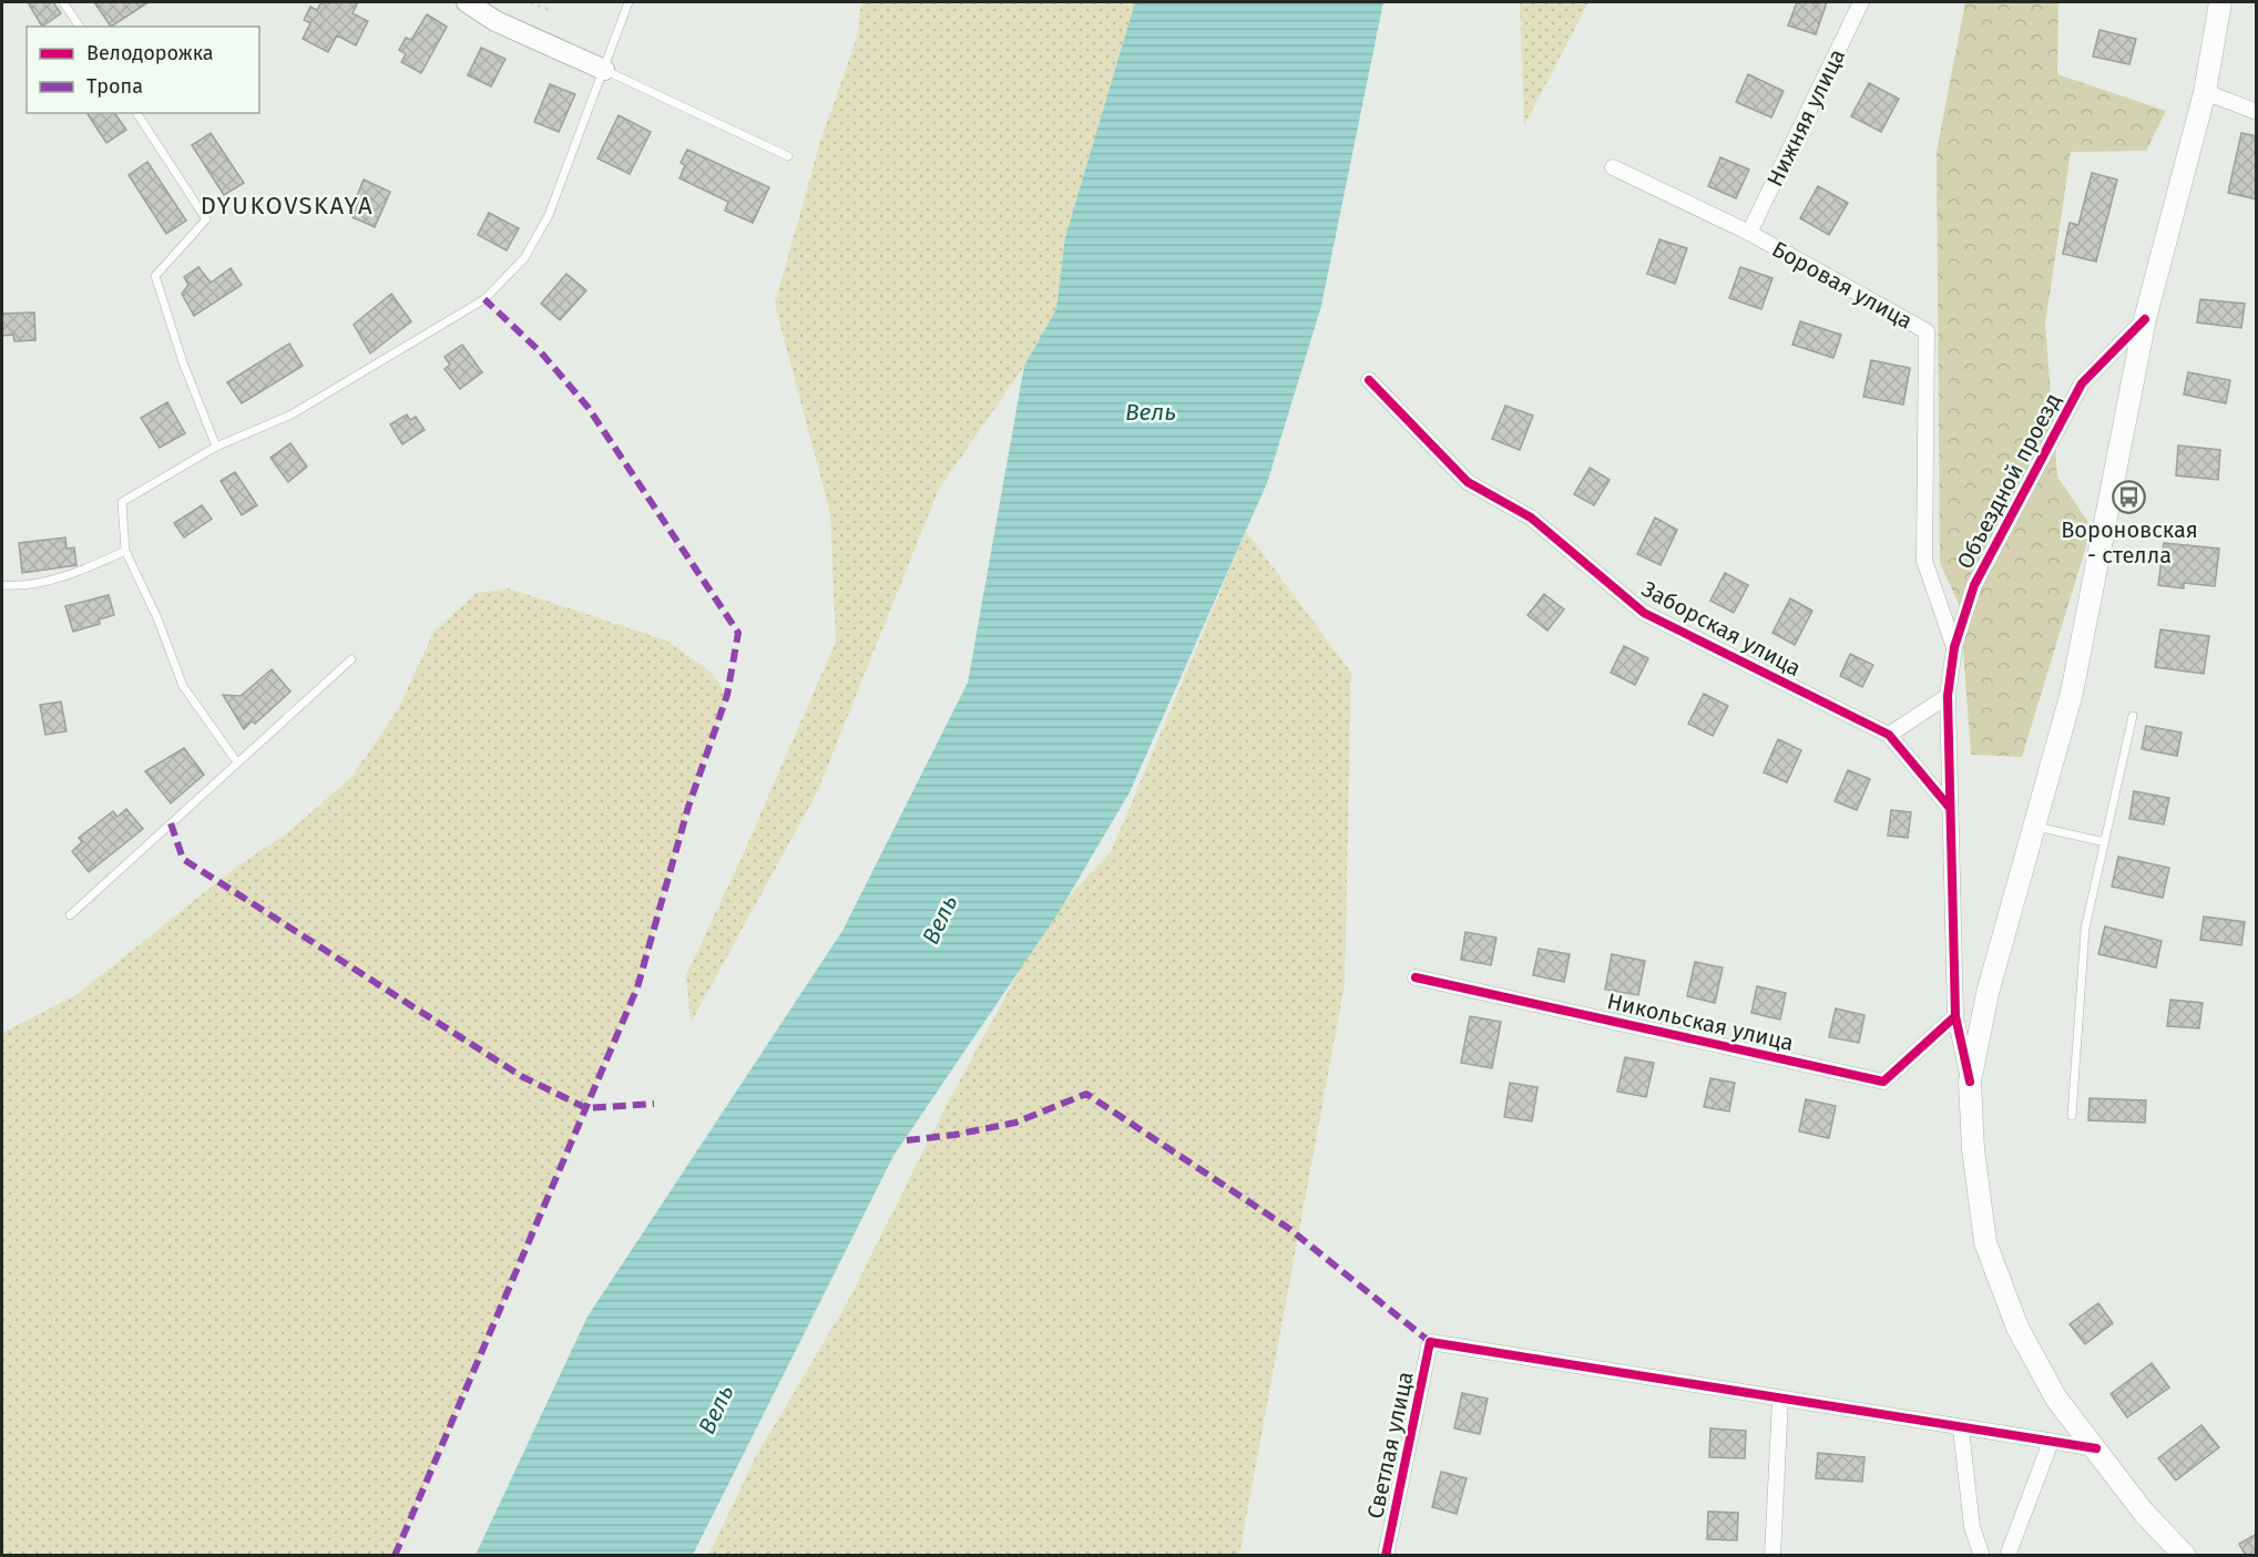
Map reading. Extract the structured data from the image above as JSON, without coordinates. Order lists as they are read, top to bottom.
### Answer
{
  "streets": {
    "street": [
      "Нижняя улица",
      "Боровая улица",
      "Объездной проезд",
      "Заборская улица",
      "Никольская улица",
      "Светлая улица"
    ]
  },
  "crossings": [
    ["Нижняя улица", "Боровая улица"],
    ["Боровая улица", "Объездной проезд"],
    ["Объездной проезд", "Никольская улица"]
  ],
  "districts": ["DYUKOVSKAYA"],
  "water": ["Вель"],
  "places": {
    "bus stop": ["Вороновская - стелла"]
  },
  "legend": ["Велодорожка", "Тропа"]
}
